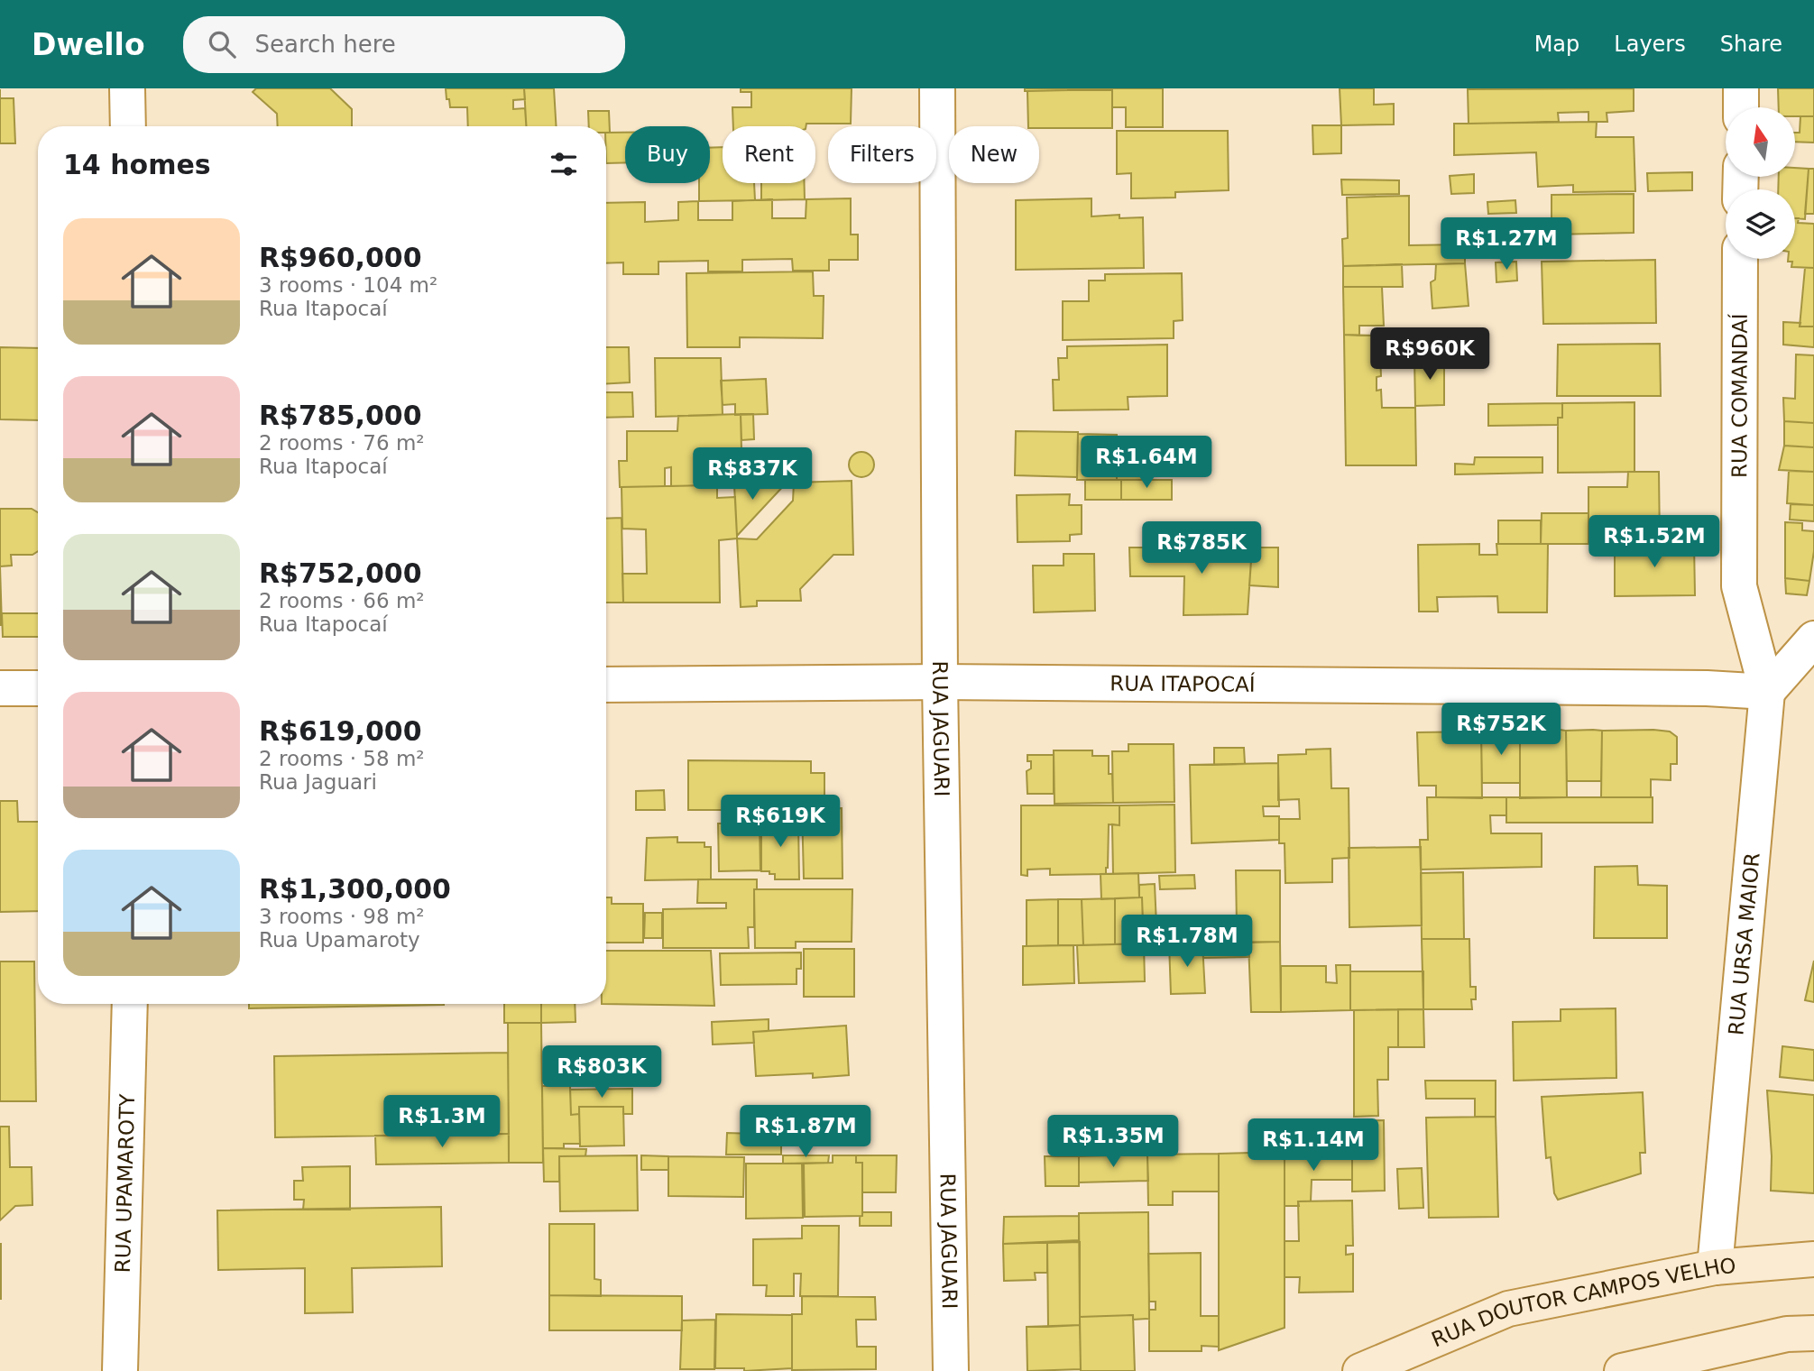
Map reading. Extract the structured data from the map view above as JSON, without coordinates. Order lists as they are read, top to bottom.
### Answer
{
  "streets": {
    "main road": ["RUA DOUTOR CAMPOS VELHO"],
    "street": [
      "RUA COMANDAÍ",
      "RUA ITAPOCAÍ",
      "RUA JAGUARI",
      "RUA URSA MAIOR",
      "RUA UPAMAROTY"
    ]
  },
  "crossings": [
    ["RUA COMANDAÍ", "RUA ITAPOCAÍ"],
    ["RUA COMANDAÍ", "RUA URSA MAIOR"],
    ["RUA ITAPOCAÍ", "RUA JAGUARI"],
    ["RUA ITAPOCAÍ", "RUA URSA MAIOR"],
    ["RUA URSA MAIOR", "RUA DOUTOR CAMPOS VELHO"]
  ],
  "north": "top",
  "page": {
    "header": "Dwello",
    "search": "Search here",
    "nav": ["Map", "Layers", "Share"],
    "chip": [
      "Buy",
      "Rent",
      "Filters",
      "New"
    ],
    "heading": "14 homes",
    "list": [
      {
        "name": "R$960,000",
        "note": "3 rooms · 104 m² · Rua Itapocaí"
      },
      {
        "name": "R$785,000",
        "note": "2 rooms · 76 m² · Rua Itapocaí"
      },
      {
        "name": "R$752,000",
        "note": "2 rooms · 66 m² · Rua Itapocaí"
      },
      {
        "name": "R$619,000",
        "note": "2 rooms · 58 m² · Rua Jaguari"
      },
      {
        "name": "R$1,300,000",
        "note": "3 rooms · 98 m² · Rua Upamaroty"
      }
    ],
    "price": [
      "R$1.27M",
      "R$960K",
      "R$1.64M",
      "R$837K",
      "R$1.52M",
      "R$785K",
      "R$752K",
      "R$619K",
      "R$1.78M",
      "R$803K",
      "R$1.3M",
      "R$1.87M",
      "R$1.35M",
      "R$1.14M"
    ]
  }
}
